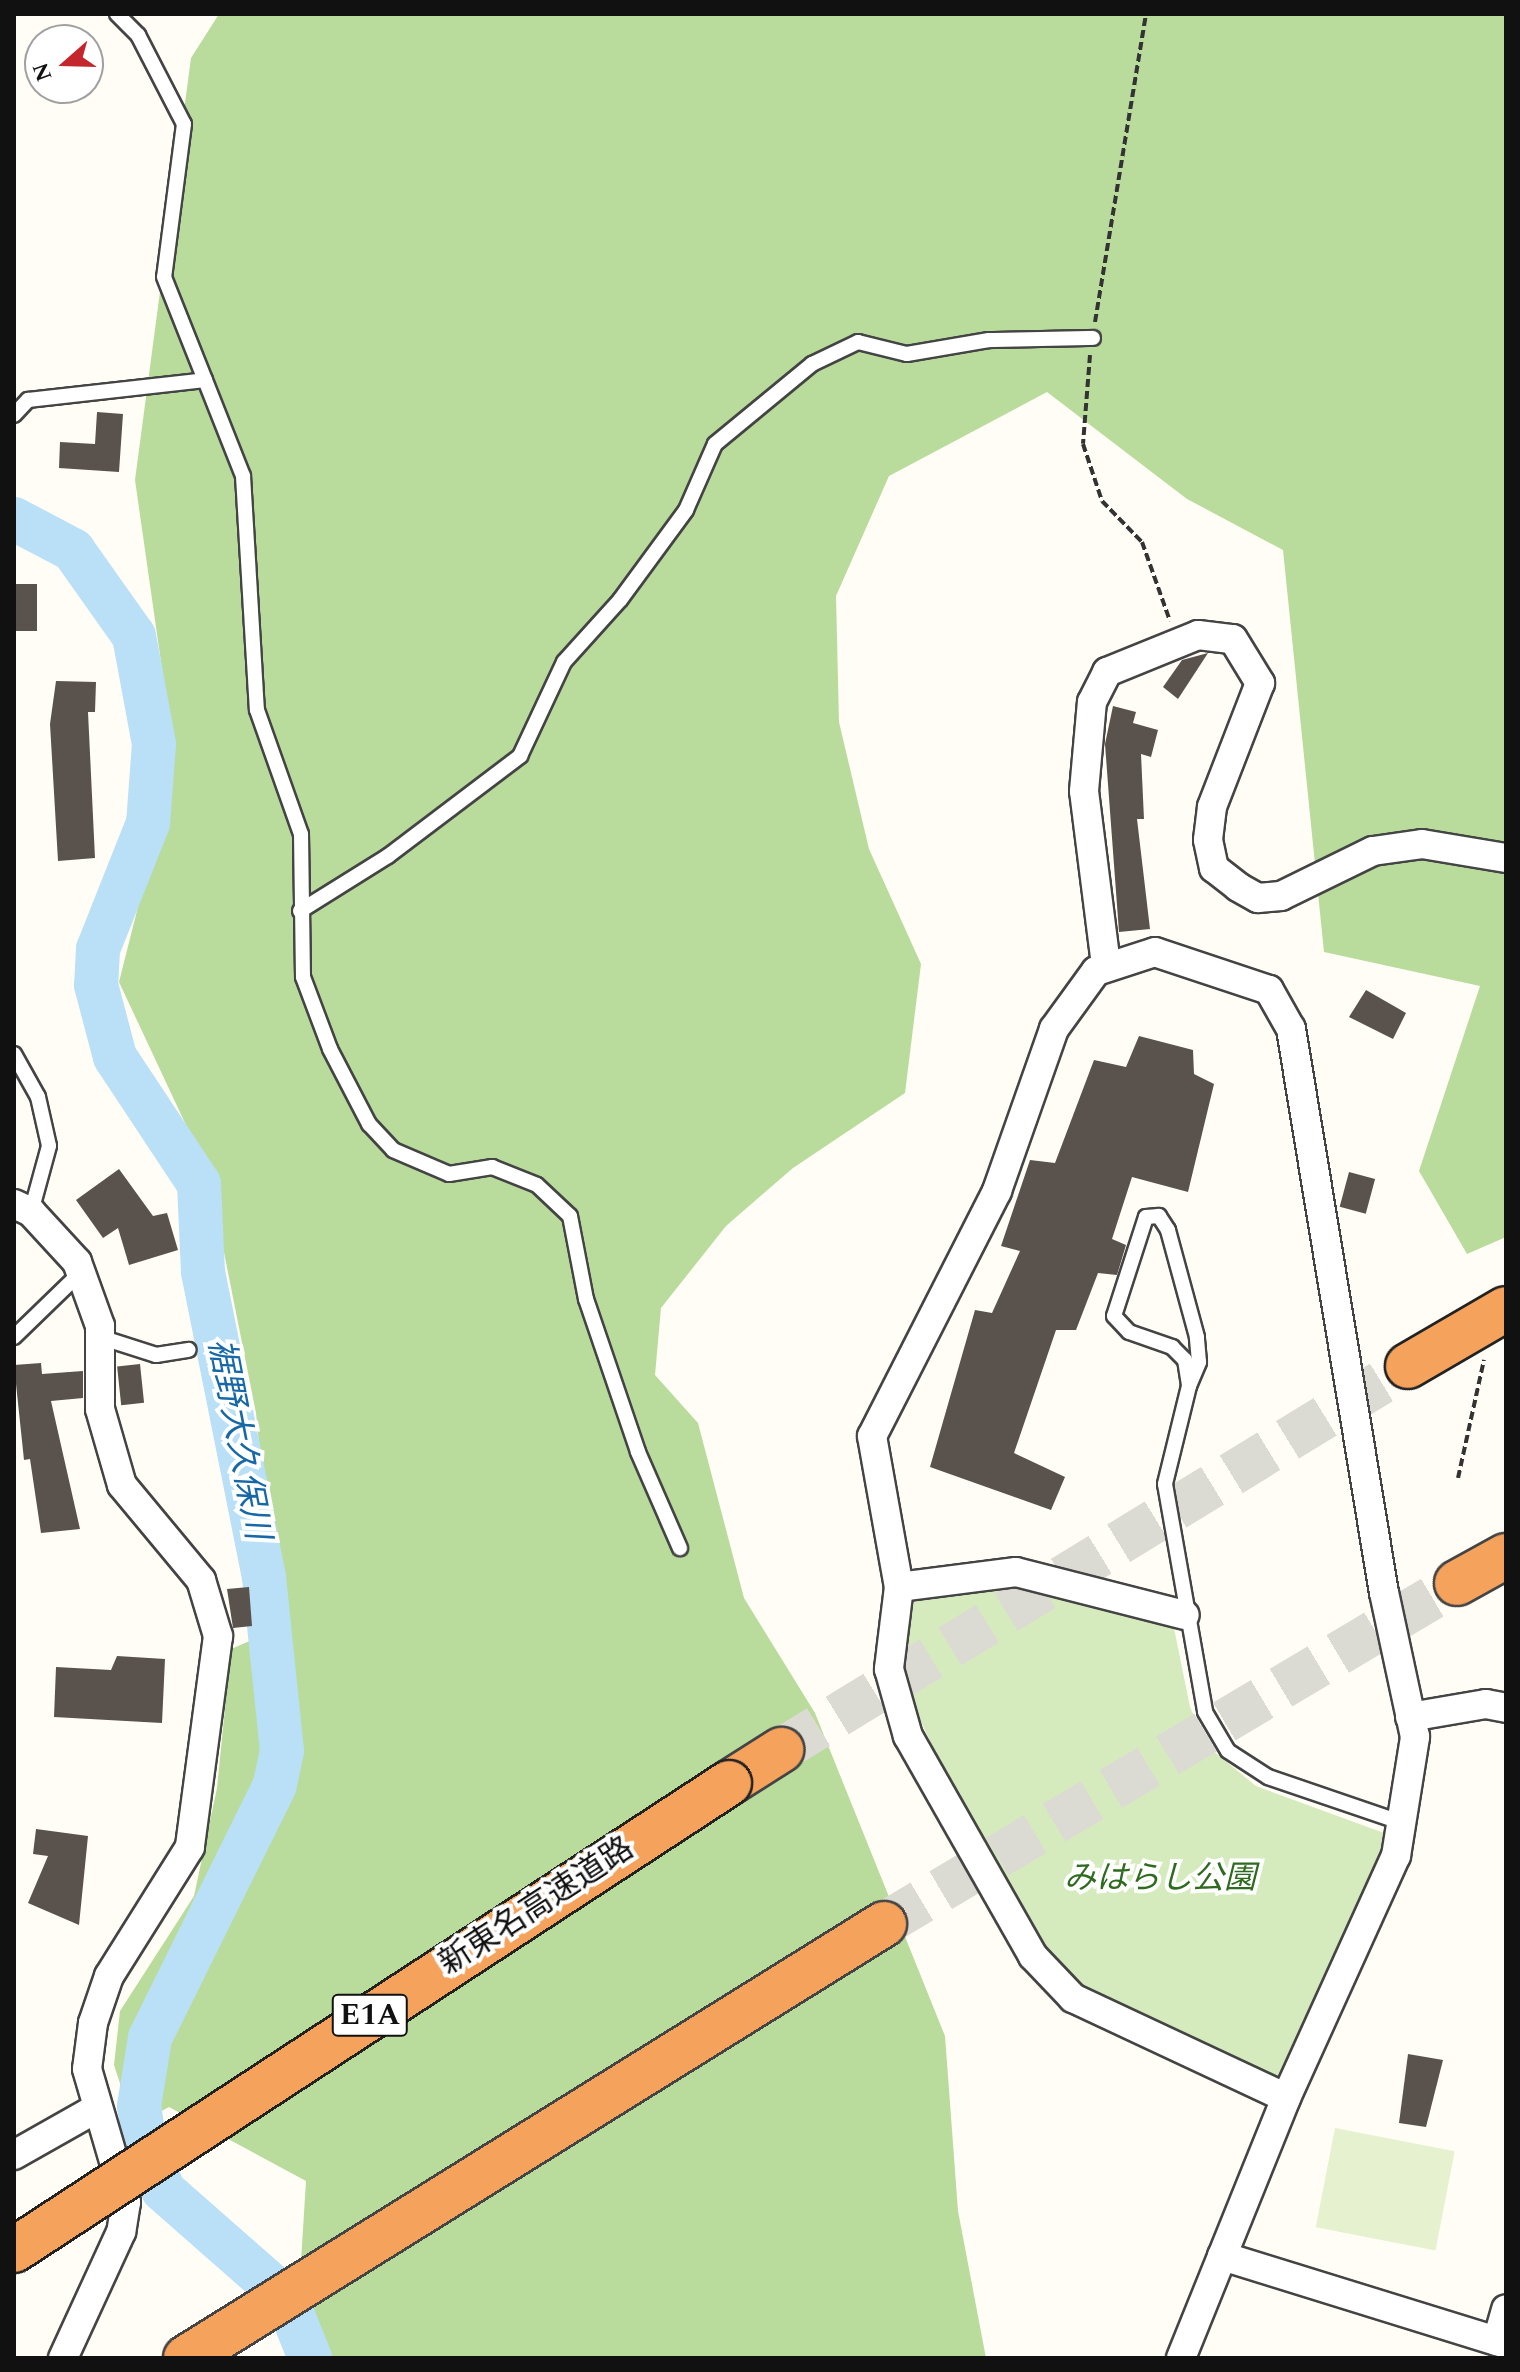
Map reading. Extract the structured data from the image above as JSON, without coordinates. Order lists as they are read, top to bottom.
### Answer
{
  "streets": {
    "highway": ["新東名高速道路", "E1A"]
  },
  "water": ["裾野大久保川"],
  "parks": ["みはらし公園"],
  "north": "left"
}
